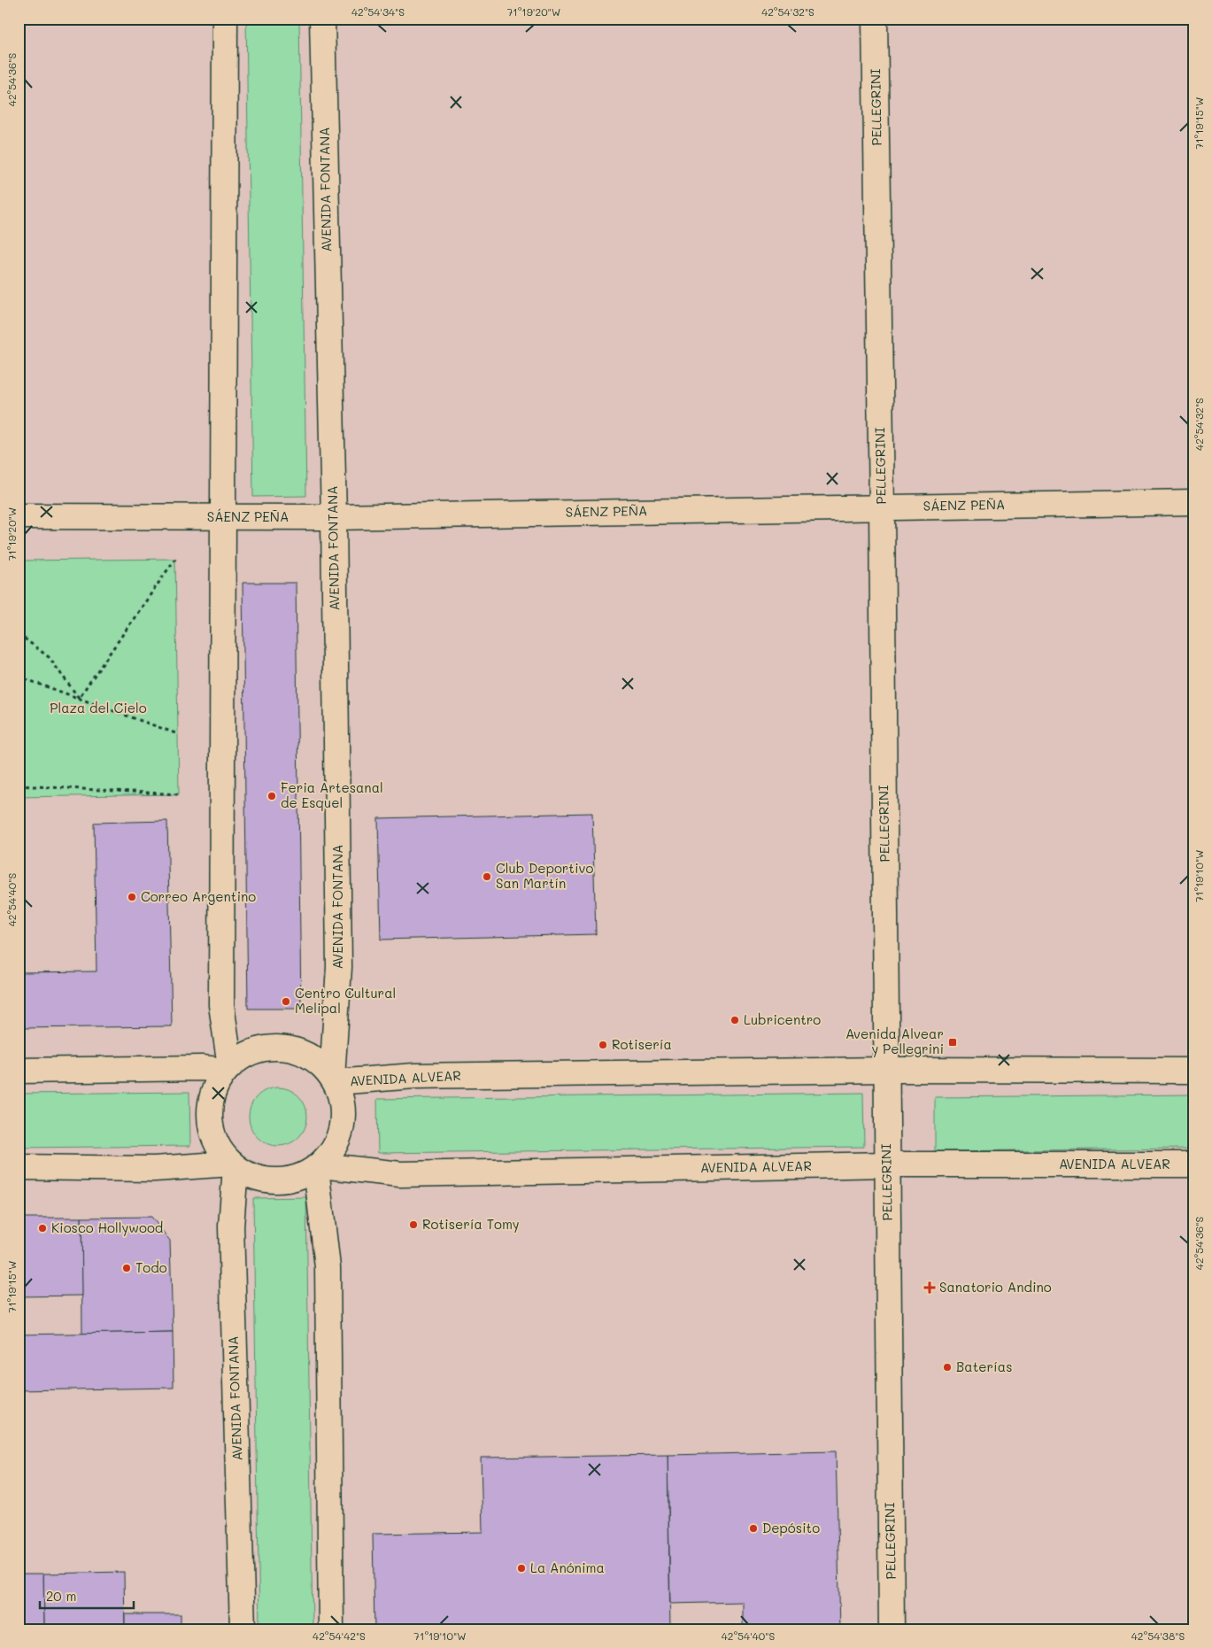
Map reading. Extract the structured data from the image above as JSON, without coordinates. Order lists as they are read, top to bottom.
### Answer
{
  "streets": {
    "street": [
      "PELLEGRINI",
      "AVENIDA FONTANA",
      "SÁENZ PEÑA",
      "AVENIDA ALVEAR"
    ]
  },
  "crossings": [
    ["PELLEGRINI", "SÁENZ PEÑA"],
    ["PELLEGRINI", "AVENIDA ALVEAR"],
    ["AVENIDA FONTANA", "SÁENZ PEÑA"],
    ["AVENIDA FONTANA", "AVENIDA ALVEAR"]
  ],
  "parks": ["Plaza del Cielo"],
  "places": {
    "other": [
      "Feria Artesanal de Esquel",
      "Club Deportivo San Martín",
      "Correo Argentino",
      "Centro Cultural Melipal",
      "Lubricentro",
      "Rotisería",
      "Rotisería Tomy",
      "Kiosco Hollywood",
      "Todo",
      "Baterías",
      "Depósito",
      "La Anónima"
    ],
    "transit": ["Avenida Alvear y Pellegrini"],
    "health": ["Sanatorio Andino"]
  },
  "scale_bar": "20 m",
  "coordinates": [
    "42°54'34\"S",
    "71°19'20\"W",
    "42°54'32\"S",
    "42°54'36\"S",
    "71°19'15\"W",
    "71°19'10\"W",
    "42°54'40\"S",
    "42°54'42\"S",
    "42°54'38\"S"
  ]
}
